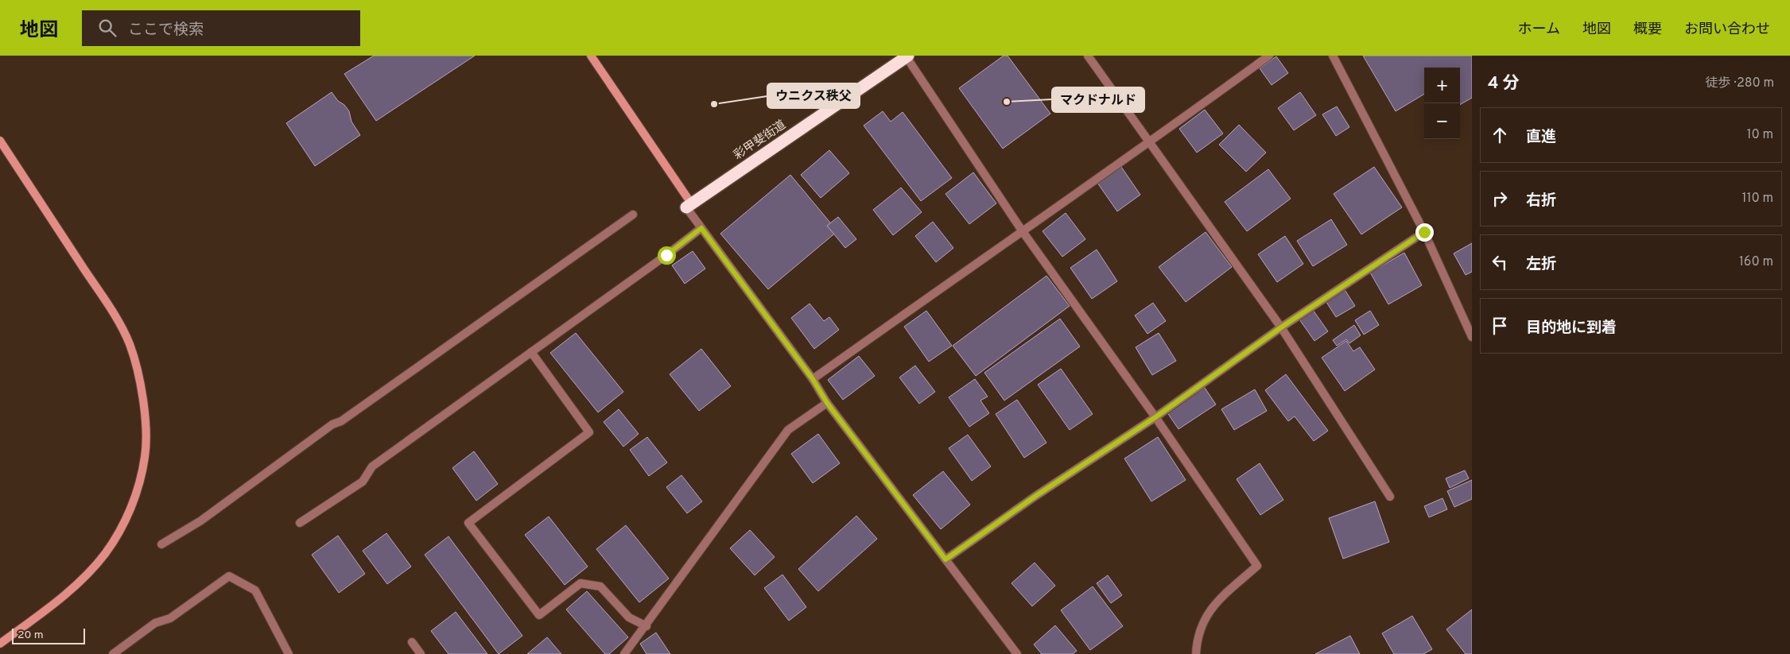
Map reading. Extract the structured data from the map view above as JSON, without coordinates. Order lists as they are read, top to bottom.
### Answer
{
  "streets": {
    "highway": ["彩甲斐街道"]
  },
  "places": ["マクドナルド", "ウニクス秩父"],
  "scale_bar": "20 m",
  "page": {
    "header": "地図",
    "search": "ここで検索",
    "nav": [
      "ホーム",
      "地図",
      "概要",
      "お問い合わせ"
    ],
    "heading": ["4 分", "徒歩 · 280 m"],
    "map_buttons": ["+", "−"],
    "list": [
      ["直進", "10 m"],
      ["右折", "110 m"],
      ["左折", "160 m"],
      "目的地に到着"
    ],
    "scale": "20 m"
  }
}
